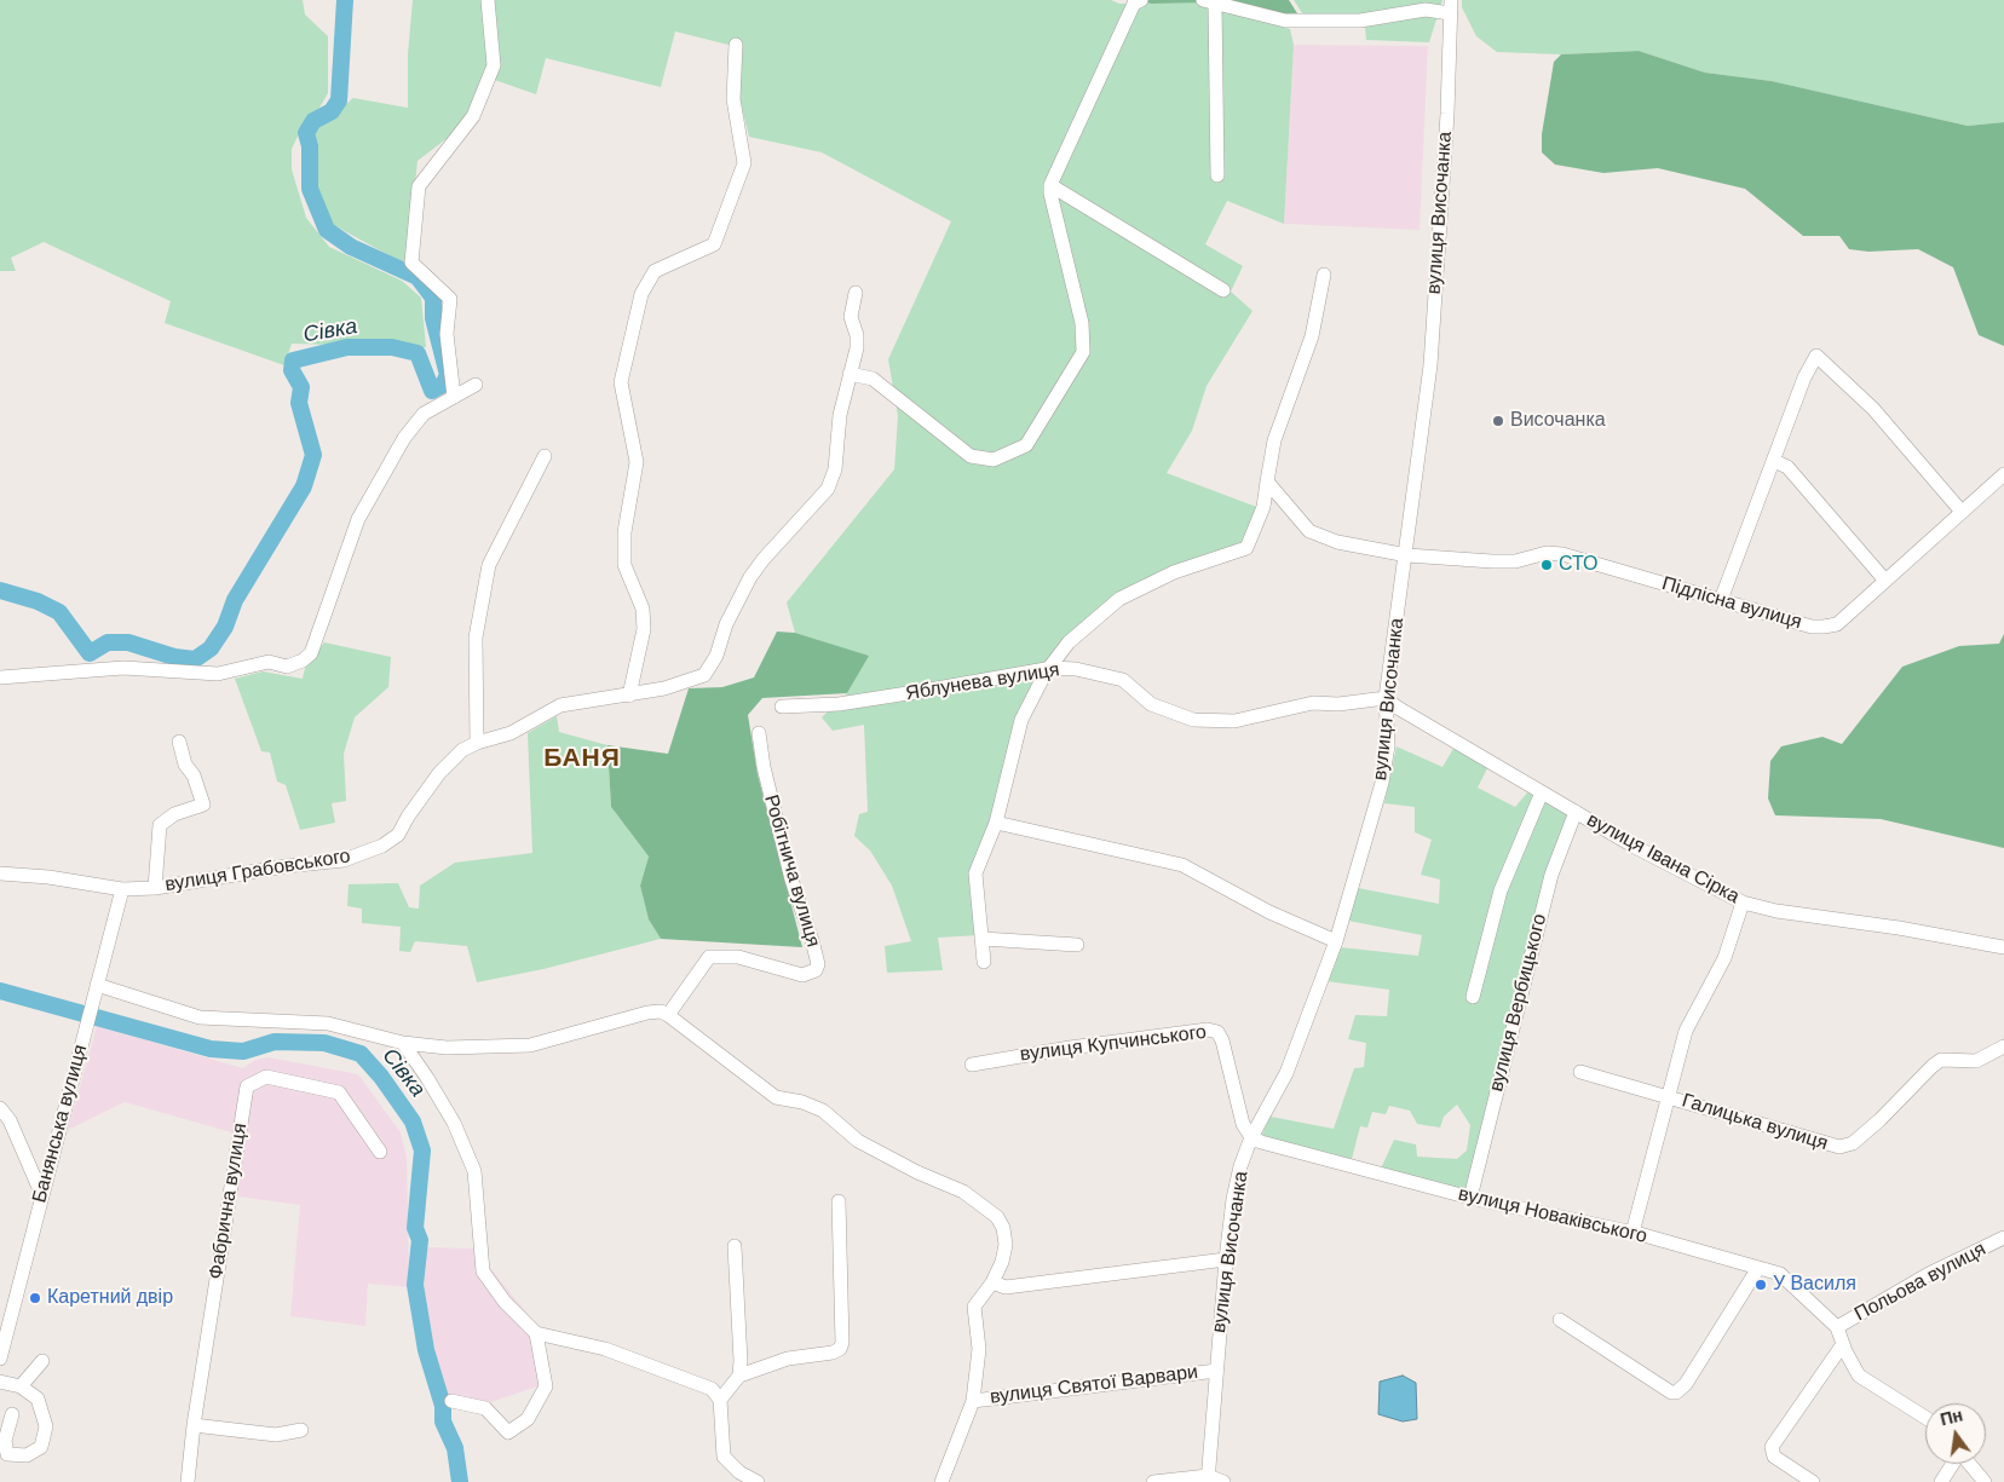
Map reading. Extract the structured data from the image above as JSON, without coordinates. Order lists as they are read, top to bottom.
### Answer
{
  "streets": {
    "street": [
      "вулиця Височанка",
      "Підлісна вулиця",
      "Яблунева вулиця",
      "вулиця Івана Сірка",
      "вулиця Грабовського",
      "Робітнича вулиця",
      "вулиця Вербицького",
      "вулиця Купчинського",
      "Галицька вулиця",
      "Банянська вулиця",
      "Фабрична вулиця",
      "вулиця Новаківського",
      "Польова вулиця",
      "вулиця Святої Варвари"
    ]
  },
  "crossings": [
    ["вулиця Височанка", "Підлісна вулиця"],
    ["вулиця Височанка", "Яблунева вулиця"],
    ["вулиця Височанка", "вулиця Івана Сірка"],
    ["вулиця Височанка", "вулиця Купчинського"],
    ["вулиця Височанка", "вулиця Новаківського"],
    ["вулиця Височанка", "вулиця Святої Варвари"],
    ["Яблунева вулиця", "вулиця Івана Сірка"],
    ["вулиця Івана Сірка", "вулиця Вербицького"],
    ["вулиця Грабовського", "Банянська вулиця"],
    ["вулиця Вербицького", "вулиця Новаківського"],
    ["вулиця Купчинського", "вулиця Новаківського"],
    ["вулиця Новаківського", "Польова вулиця"]
  ],
  "districts": ["БАНЯ"],
  "water": ["Сівка"],
  "places": [
    "Височанка",
    "СТО",
    "У Василя",
    "Каретний двір"
  ],
  "north": "top"
}
